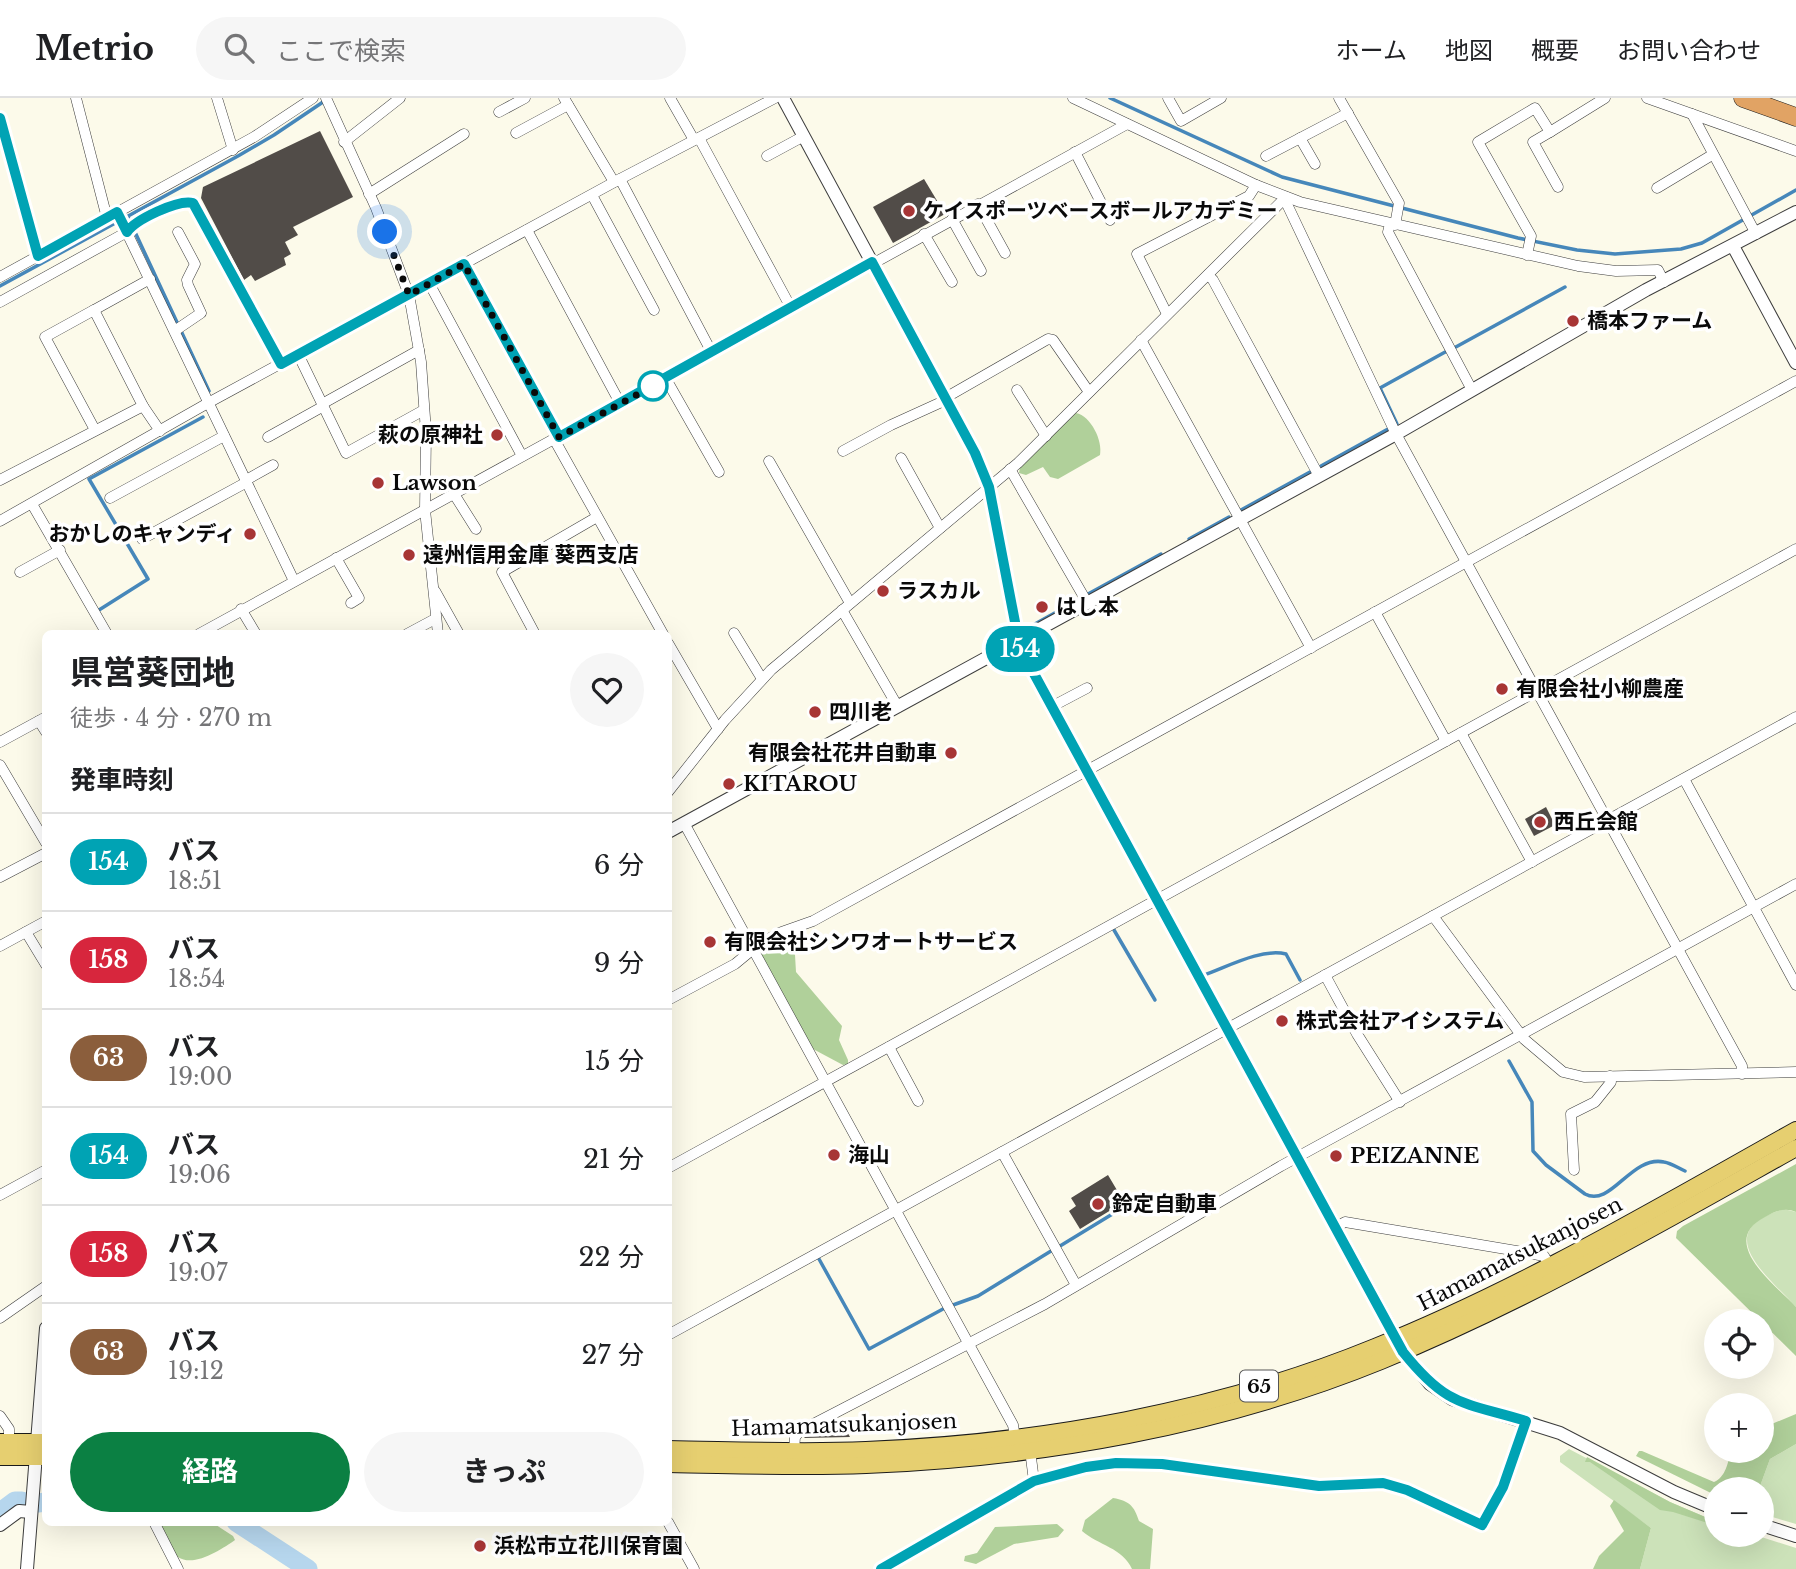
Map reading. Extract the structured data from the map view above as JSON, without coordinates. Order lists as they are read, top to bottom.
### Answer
{
  "streets": {
    "main road": ["Hamamatsukanjosen", "65"]
  },
  "places": [
    "ケイスポーツベースボールアカデミー",
    "橋本ファーム",
    "萩の原神社",
    "Lawson",
    "おかしのキャンディ",
    "遠州信用金庫 葵西支店",
    "ラスカル",
    "はし本",
    "有限会社小柳農産",
    "四川老",
    "有限会社花井自動車",
    "KITAROU",
    "西丘会館",
    "有限会社シンワオートサービス",
    "株式会社アイシステム",
    "海山",
    "PEIZANNE",
    "鈴定自動車",
    "浜松市立花川保育園"
  ],
  "lines": ["bus line 154"],
  "page": {
    "header": "Metrio",
    "search": "ここで検索",
    "nav": [
      "ホーム",
      "地図",
      "概要",
      "お問い合わせ"
    ],
    "on_map": "154",
    "heading": [
      ["県営葵団地", "徒歩 · 4 分 · 270 m"],
      "発車時刻"
    ],
    "list": [
      {
        "mark": "154",
        "name": "バス",
        "note": "18:51",
        "value": "6 分"
      },
      {
        "mark": "158",
        "name": "バス",
        "note": "18:54",
        "value": "9 分"
      },
      {
        "mark": "63",
        "name": "バス",
        "note": "19:00",
        "value": "15 分"
      },
      {
        "mark": "154",
        "name": "バス",
        "note": "19:06",
        "value": "21 分"
      },
      {
        "mark": "158",
        "name": "バス",
        "note": "19:07",
        "value": "22 分"
      },
      {
        "mark": "63",
        "name": "バス",
        "note": "19:12",
        "value": "27 分"
      }
    ],
    "map_buttons": ["+", "−"],
    "buttons": ["経路", "きっぷ"]
  }
}
